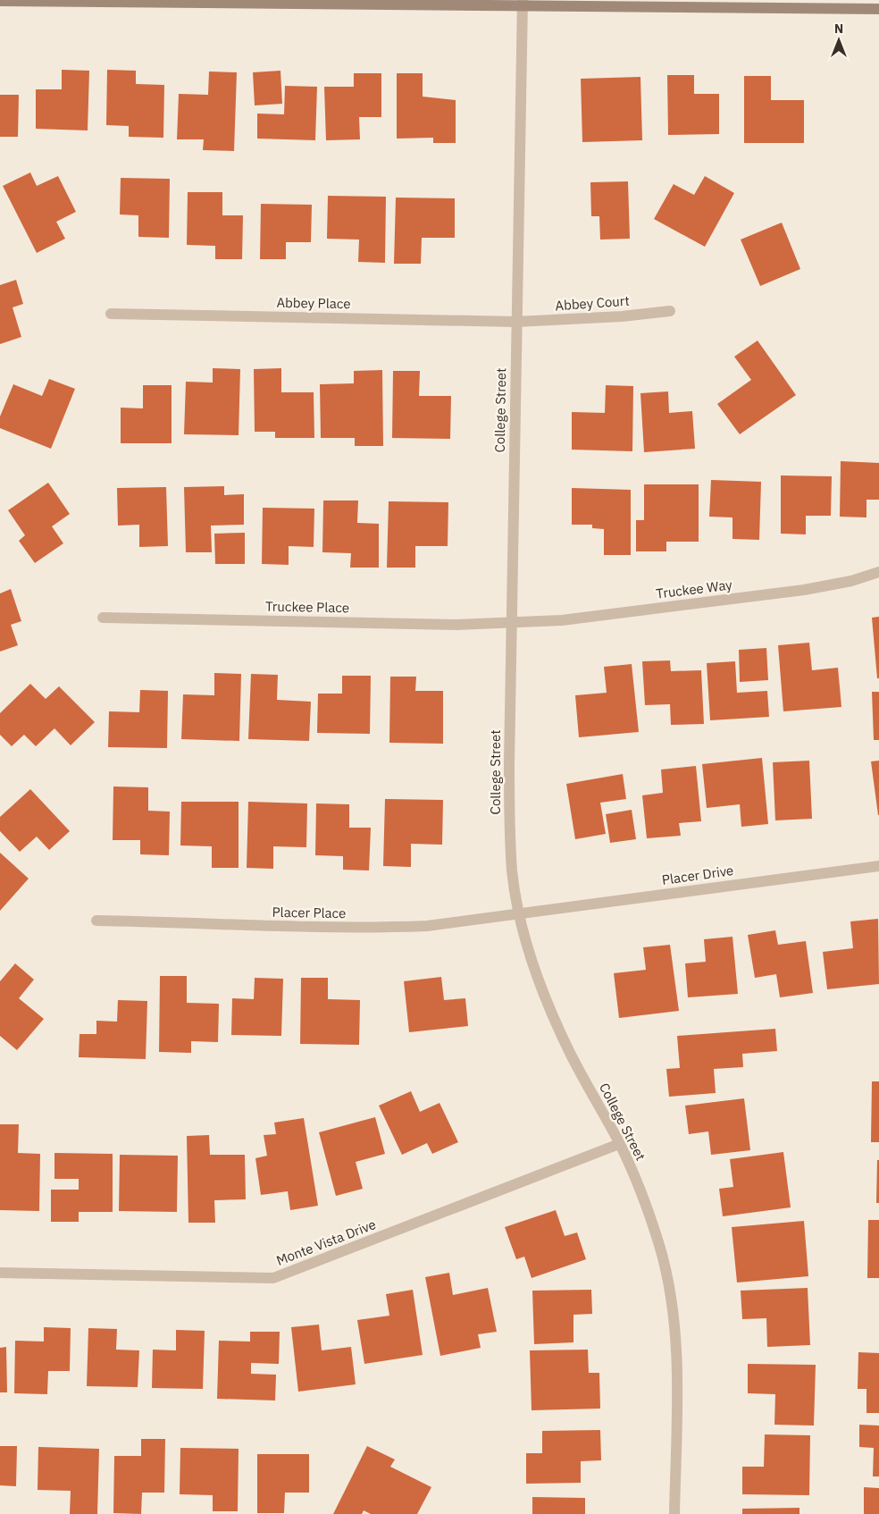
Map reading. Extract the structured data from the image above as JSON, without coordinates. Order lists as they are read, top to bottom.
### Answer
{
  "streets": {
    "street": [
      "Abbey Place",
      "Abbey Court",
      "College Street",
      "Truckee Way",
      "Truckee Place",
      "Placer Drive",
      "Placer Place",
      "Monte Vista Drive"
    ]
  },
  "crossings": [
    ["Abbey Place", "Abbey Court"],
    ["Abbey Place", "College Street"],
    ["Abbey Court", "College Street"],
    ["College Street", "Truckee Way"],
    ["College Street", "Truckee Place"],
    ["College Street", "Placer Drive"],
    ["College Street", "Placer Place"],
    ["College Street", "Monte Vista Drive"],
    ["Truckee Way", "Truckee Place"],
    ["Placer Drive", "Placer Place"]
  ],
  "north": "top"
}
